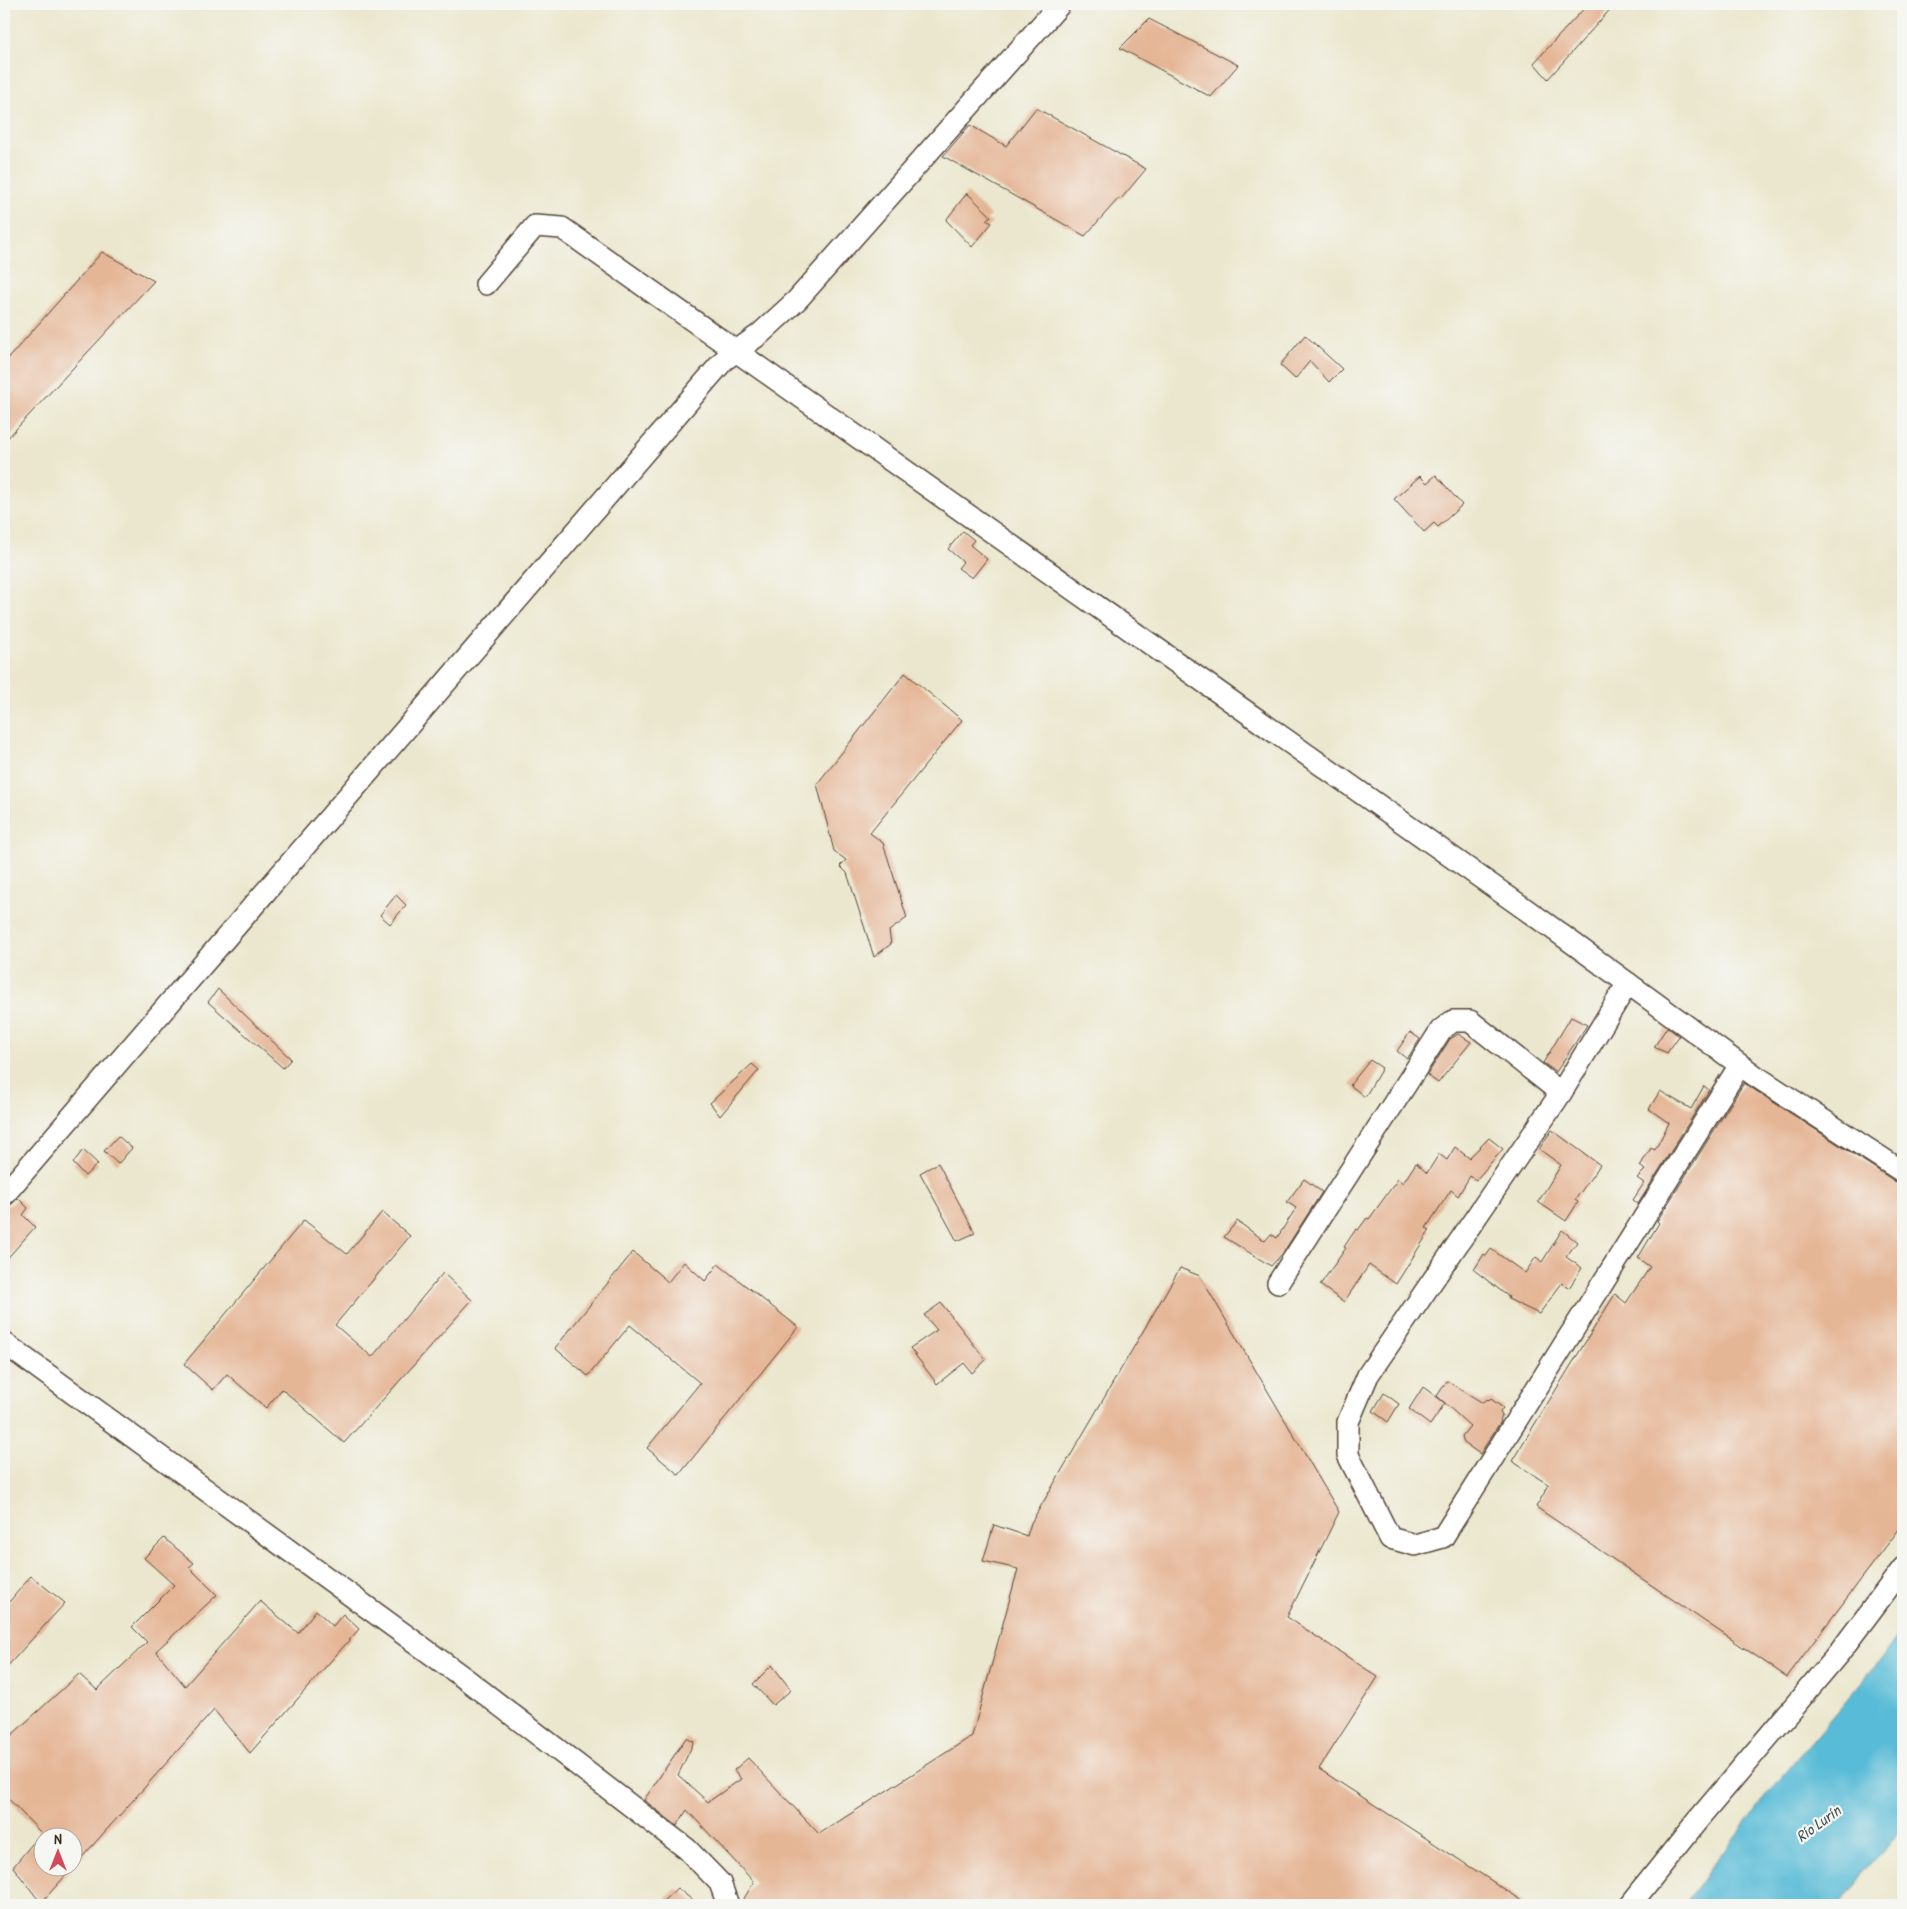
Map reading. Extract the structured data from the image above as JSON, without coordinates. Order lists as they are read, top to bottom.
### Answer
{
  "water": ["Río Lurín"],
  "north": "top"
}
